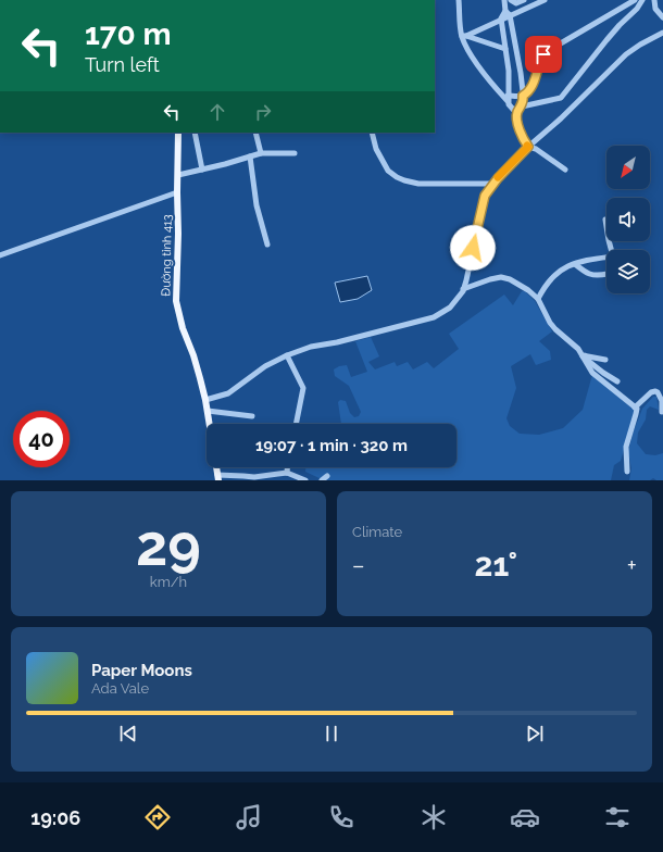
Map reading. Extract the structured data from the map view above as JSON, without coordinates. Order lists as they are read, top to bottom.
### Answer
{
  "streets": {
    "main road": ["Đường tỉnh 413"]
  },
  "north": "bottom left",
  "page": {
    "turn": ["170 m", "Turn left"],
    "limit": "40",
    "trip": "19:07 · 1 min · 320 m",
    "tile": [
      ["29", "km/h"],
      "Climate"
    ],
    "heat": ["−", "21°", "+"],
    "song": ["Paper Moons", "Ada Vale"],
    "tabs": "19:06"
  }
}
